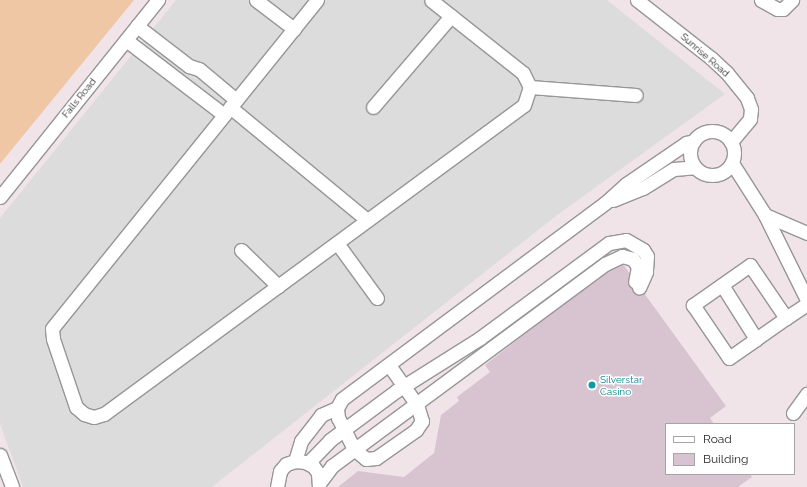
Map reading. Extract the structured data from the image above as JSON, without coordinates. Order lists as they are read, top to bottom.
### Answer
{
  "streets": {
    "street": ["Sunrise Road", "Falls Road"]
  },
  "places": ["Silverstar Casino"],
  "legend": ["Road", "Building"]
}
